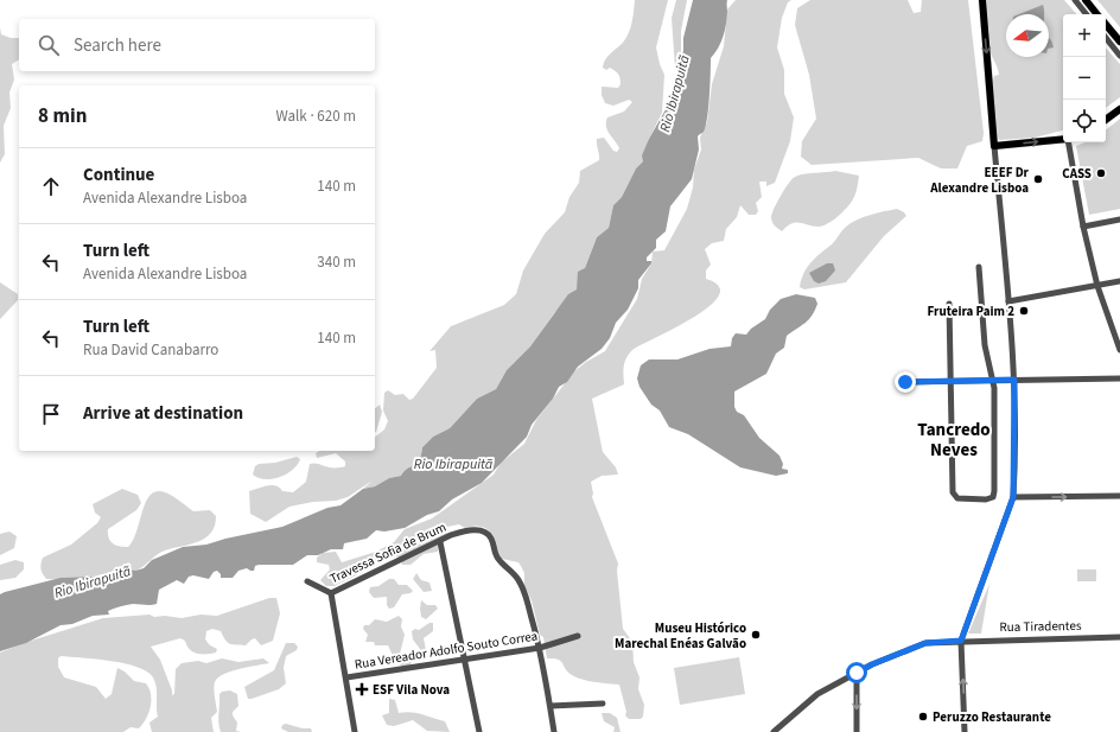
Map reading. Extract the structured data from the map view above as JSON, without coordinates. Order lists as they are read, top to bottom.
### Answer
{
  "streets": {
    "street": ["Travessa Sofia de Brum", "Rua Tiradentes", "Rua Vereador Adolfo Souto Correa"]
  },
  "crossings": [
    ["Travessa Sofia de Brum", "Rua Vereador Adolfo Souto Correa"]
  ],
  "districts": ["Tancredo Neves"],
  "water": ["Rio Ibirapuitã"],
  "places": {
    "other": [
      "CASS",
      "EEEF Dr Alexandre Lisboa",
      "Fruteira Paim 2",
      "Museu Histórico Marechal Enéas Galvão",
      "Peruzzo Restaurante"
    ],
    "health": ["ESF Vila Nova"]
  },
  "north": "left",
  "page": {
    "map_buttons": ["+", "−"],
    "search": "Search here",
    "heading": ["8 min", "Walk · 620 m"],
    "list": [
      ["Continue", "Avenida Alexandre Lisboa", "140 m"],
      ["Turn left", "Avenida Alexandre Lisboa", "340 m"],
      ["Turn left", "Rua David Canabarro", "140 m"],
      "Arrive at destination"
    ]
  }
}
